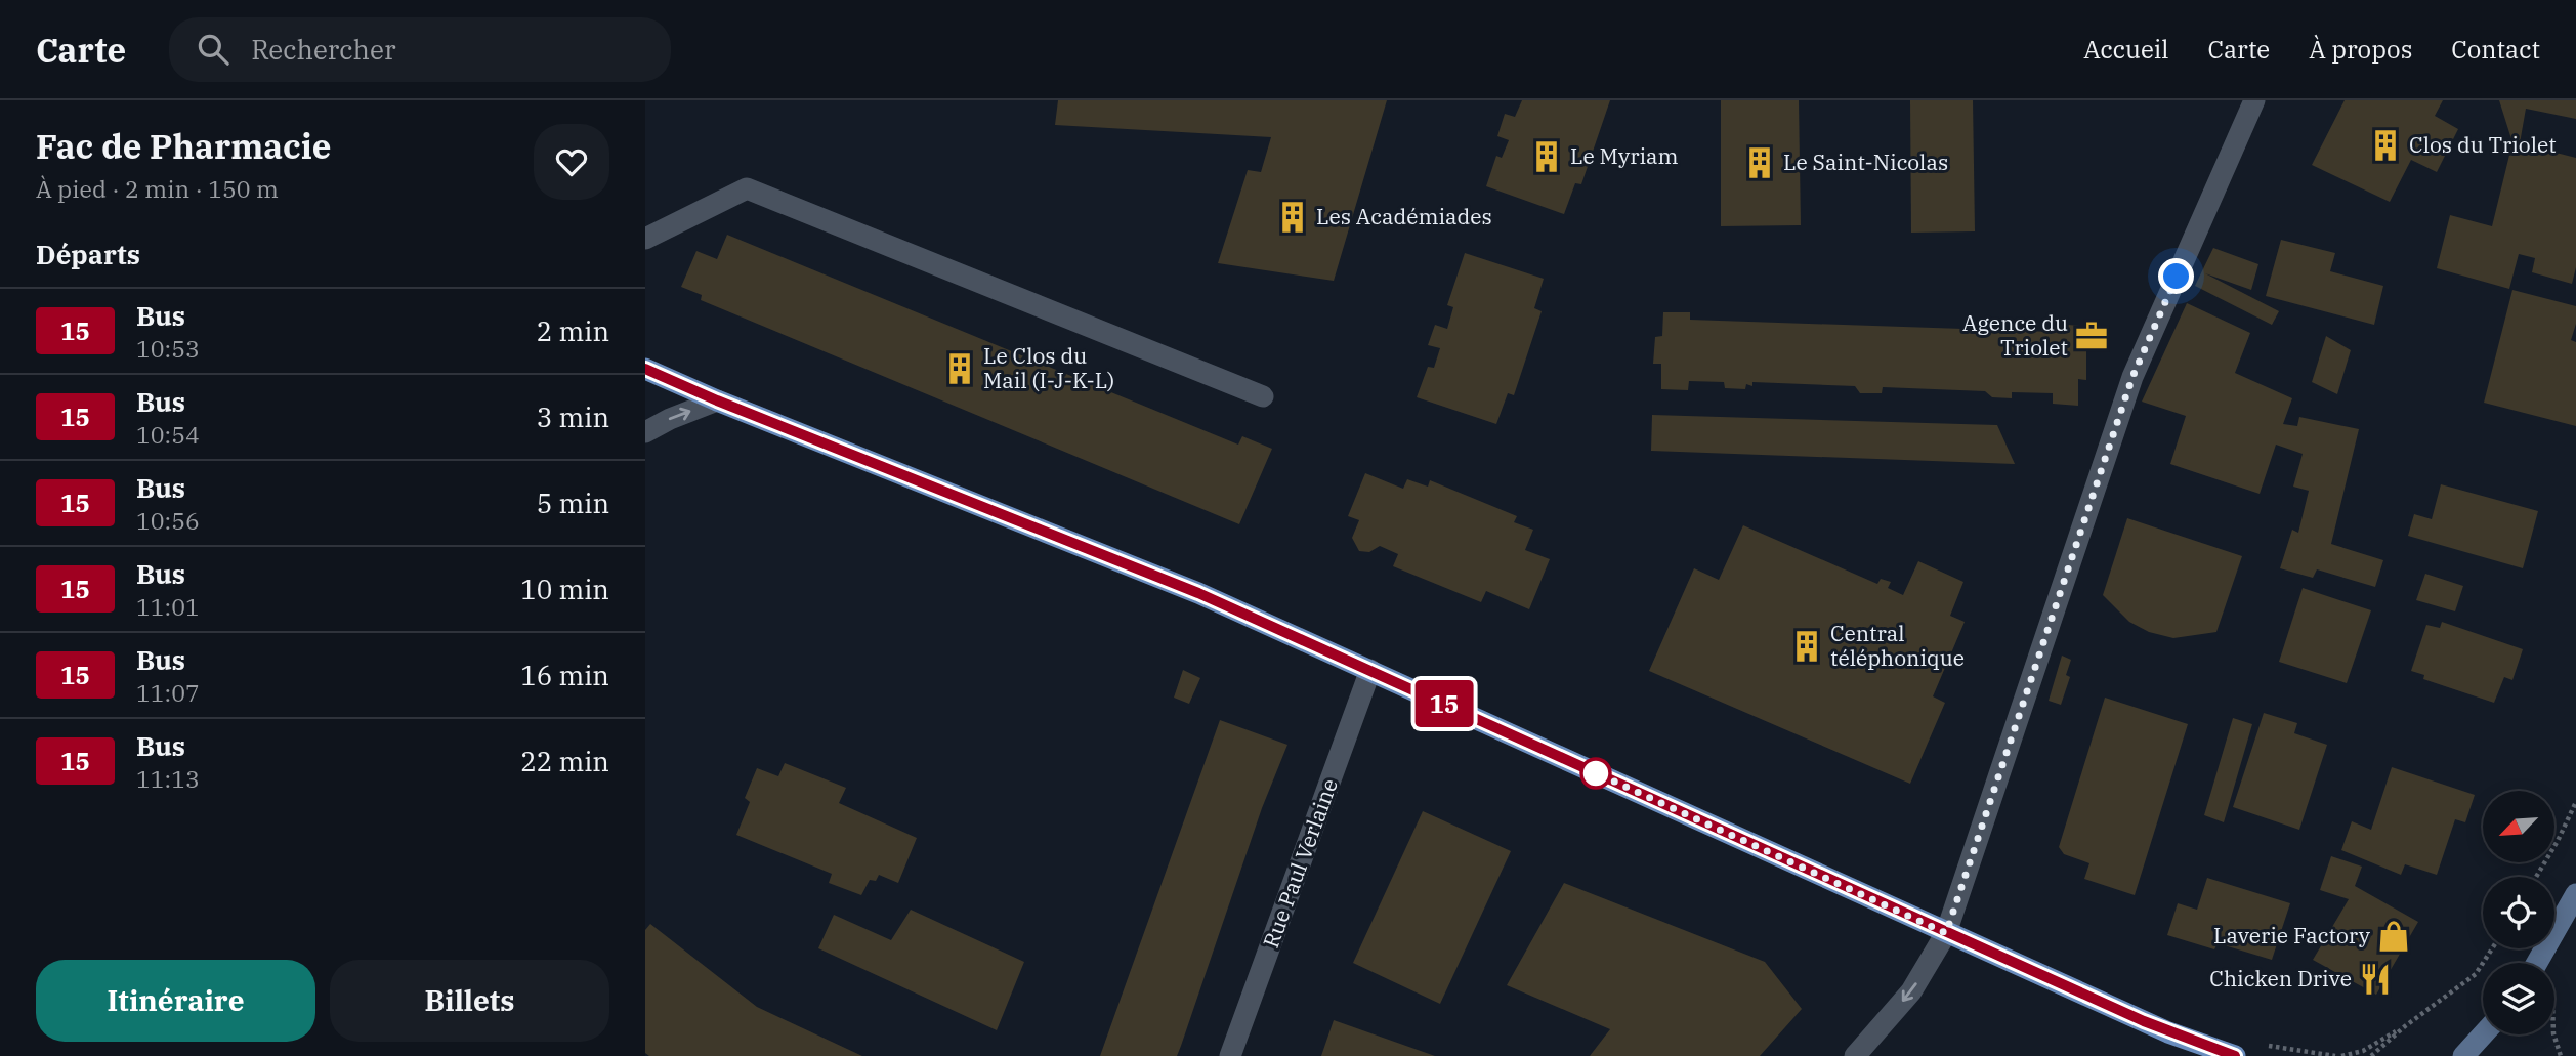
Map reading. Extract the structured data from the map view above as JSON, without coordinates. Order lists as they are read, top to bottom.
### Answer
{
  "streets": {
    "street": ["Rue Paul Verlaine"]
  },
  "places": {
    "building": [
      "Clos du Triolet",
      "Le Myriam",
      "Le Saint-Nicolas",
      "Les Académiades",
      "Le Clos du Mail (I-J-K-L)",
      "Central téléphonique"
    ],
    "office": ["Agence du Triolet"],
    "shop": ["Laverie Factory"],
    "restaurant": ["Chicken Drive"]
  },
  "lines": ["bus line 15"],
  "north": "bottom left",
  "page": {
    "header": "Carte",
    "search": "Rechercher",
    "nav": [
      "Accueil",
      "Carte",
      "À propos",
      "Contact"
    ],
    "heading": [
      ["Fac de Pharmacie", "À pied · 2 min · 150 m"],
      "Départs"
    ],
    "on_map": "15",
    "list": [
      {
        "mark": "15",
        "name": "Bus",
        "note": "10:53",
        "value": "2 min"
      },
      {
        "mark": "15",
        "name": "Bus",
        "note": "10:54",
        "value": "3 min"
      },
      {
        "mark": "15",
        "name": "Bus",
        "note": "10:56",
        "value": "5 min"
      },
      {
        "mark": "15",
        "name": "Bus",
        "note": "11:01",
        "value": "10 min"
      },
      {
        "mark": "15",
        "name": "Bus",
        "note": "11:07",
        "value": "16 min"
      },
      {
        "mark": "15",
        "name": "Bus",
        "note": "11:13",
        "value": "22 min"
      }
    ],
    "buttons": ["Itinéraire", "Billets"]
  }
}
